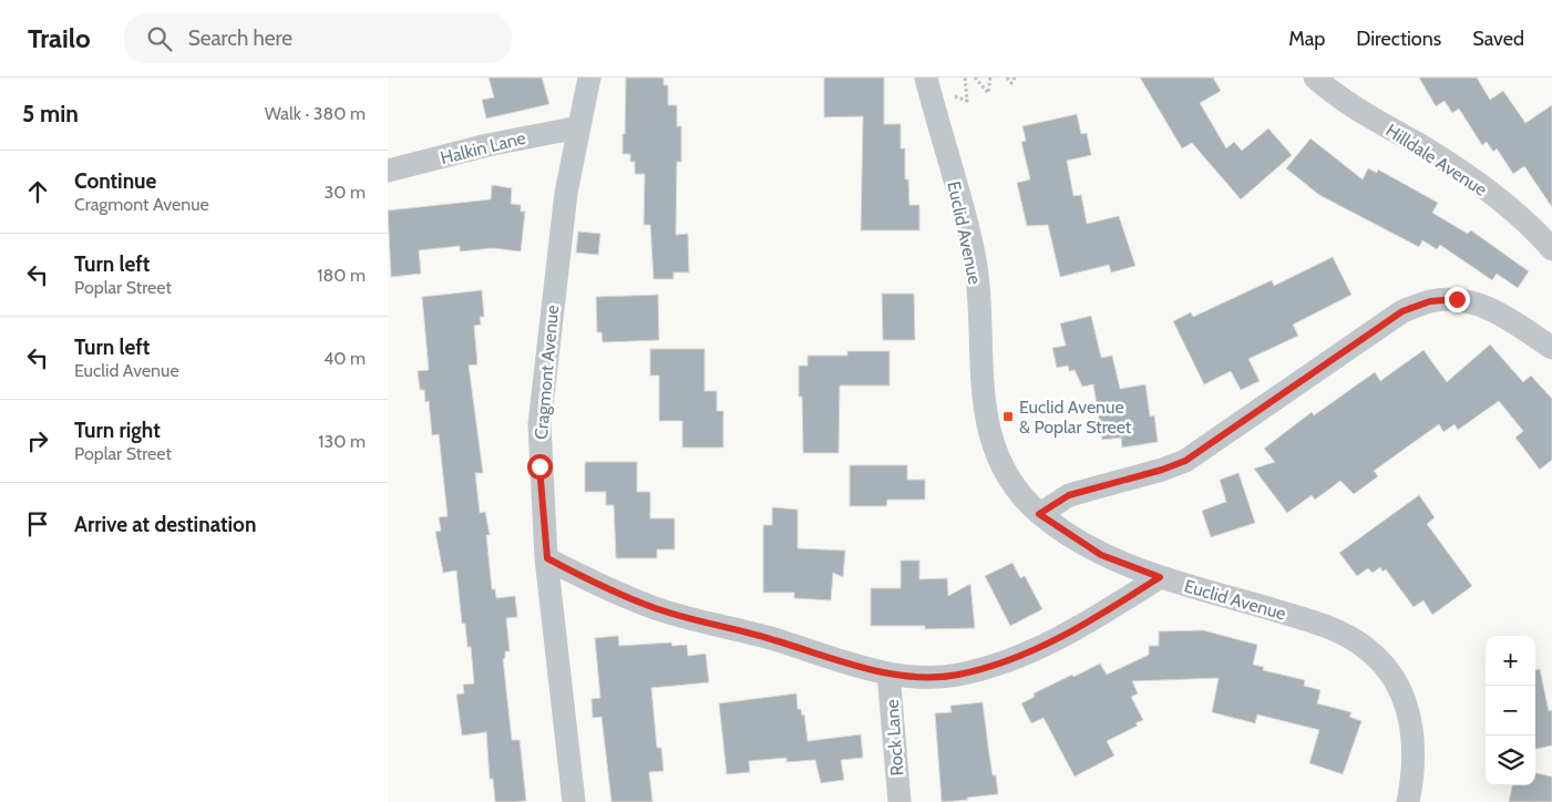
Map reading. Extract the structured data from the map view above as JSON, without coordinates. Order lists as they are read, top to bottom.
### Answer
{
  "streets": {
    "street": [
      "Halkin Lane",
      "Hilldale Avenue",
      "Euclid Avenue",
      "Cragmont Avenue",
      "Rock Lane"
    ]
  },
  "crossings": [
    ["Halkin Lane", "Cragmont Avenue"]
  ],
  "places": {
    "transit": ["Euclid Avenue & Poplar Street"]
  },
  "page": {
    "header": "Trailo",
    "search": "Search here",
    "nav": ["Map", "Directions", "Saved"],
    "heading": ["5 min", "Walk · 380 m"],
    "list": [
      ["Continue", "Cragmont Avenue", "30 m"],
      ["Turn left", "Poplar Street", "180 m"],
      ["Turn left", "Euclid Avenue", "40 m"],
      ["Turn right", "Poplar Street", "130 m"],
      "Arrive at destination"
    ],
    "map_buttons": ["+", "−"]
  }
}
